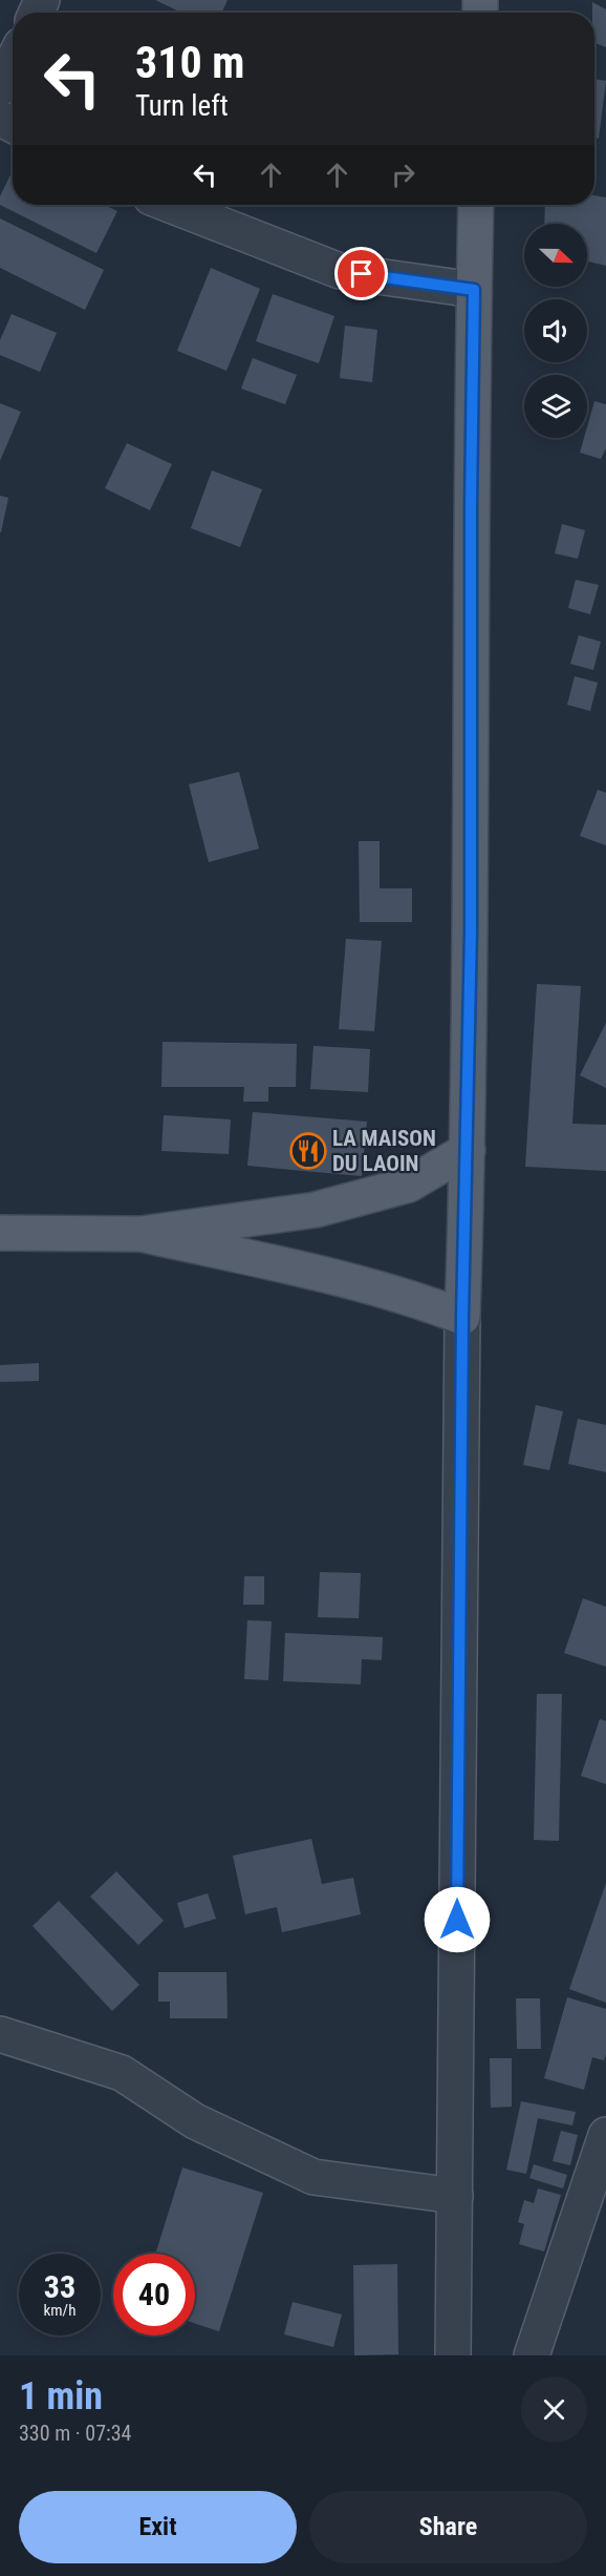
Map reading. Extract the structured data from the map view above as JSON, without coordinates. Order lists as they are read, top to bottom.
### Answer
{
  "places": {
    "restaurant": ["LA MAISON DU LAOIN"]
  },
  "north": "right",
  "page": {
    "turn": ["310 m", "Turn left"],
    "speed": "33 km/h",
    "limit": "40",
    "heading": ["1 min", "330 m · 07:34"],
    "buttons": ["Exit", "Share"]
  }
}
